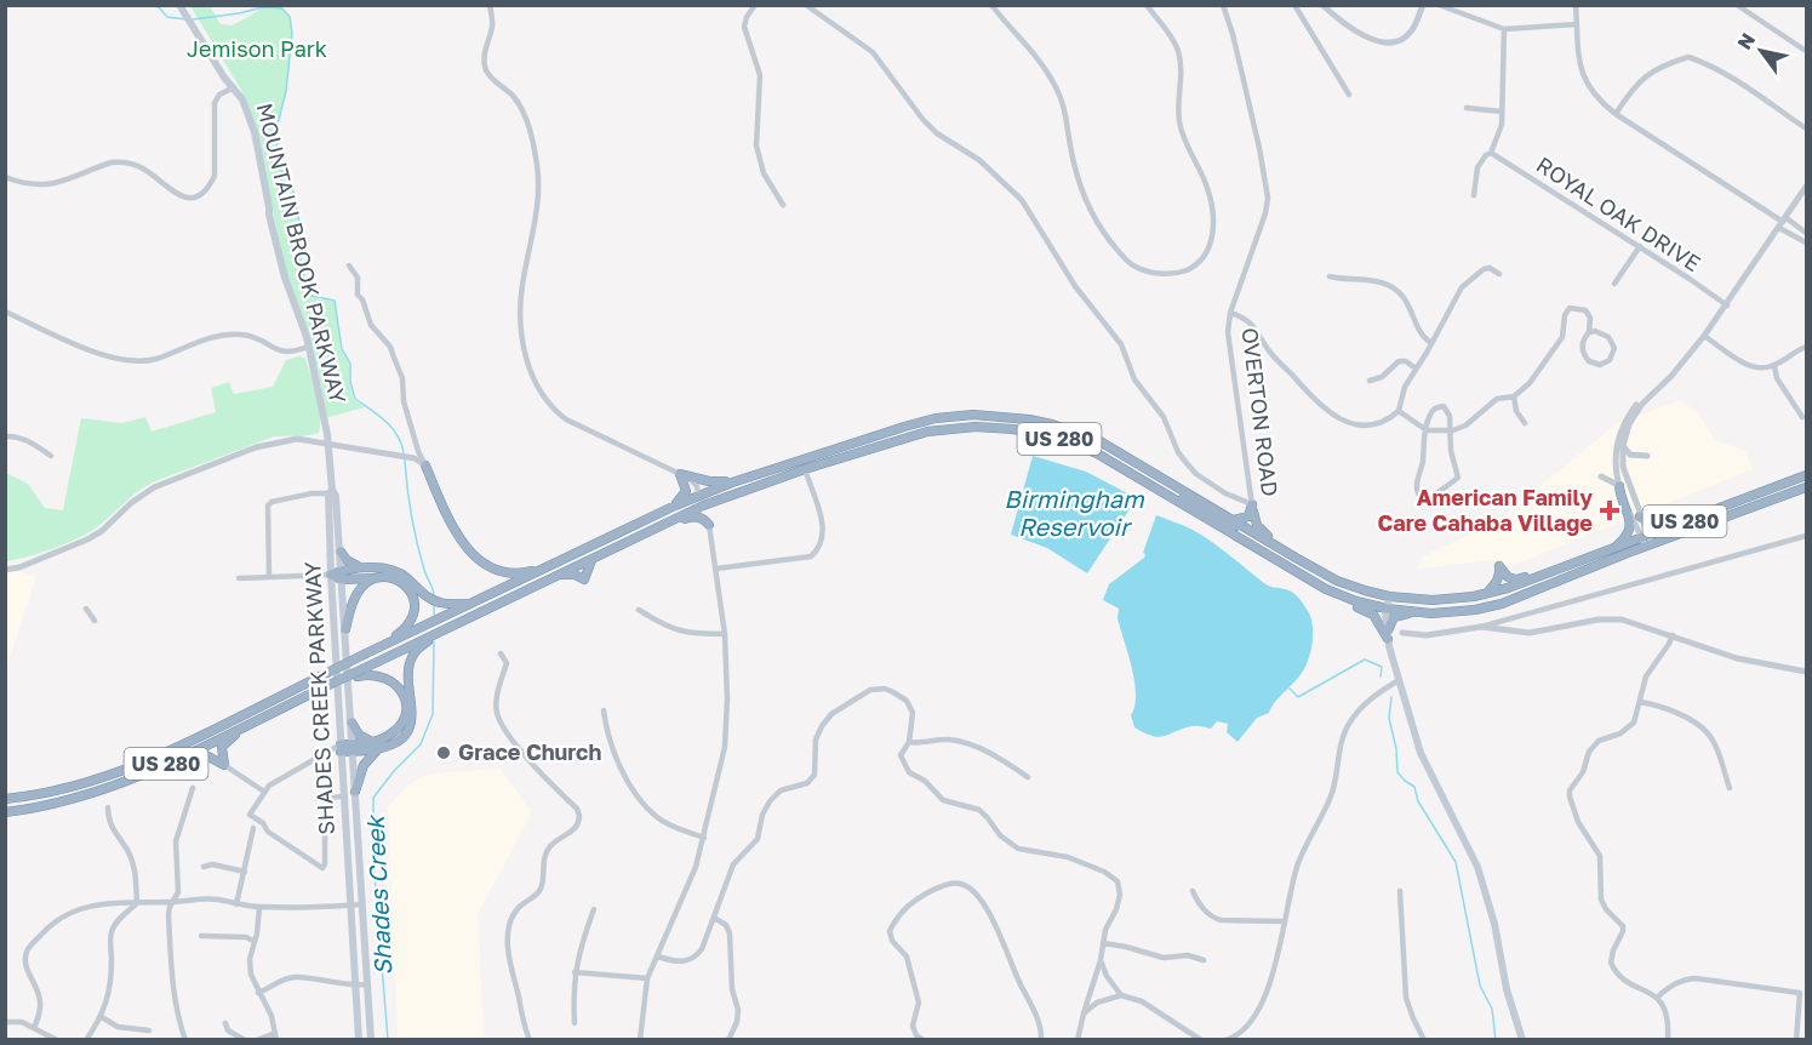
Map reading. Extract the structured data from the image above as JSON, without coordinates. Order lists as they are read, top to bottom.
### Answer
{
  "streets": {
    "highway": ["US 280"],
    "main road": ["MOUNTAIN BROOK PARKWAY", "SHADES CREEK PARKWAY"],
    "street": ["ROYAL OAK DRIVE", "OVERTON ROAD"]
  },
  "crossings": [
    ["MOUNTAIN BROOK PARKWAY", "SHADES CREEK PARKWAY"],
    ["OVERTON ROAD", "US 280"]
  ],
  "water": ["Birmingham Reservoir", "Shades Creek"],
  "parks": ["Jemison Park"],
  "places": {
    "health": ["American Family Care Cahaba Village"],
    "other": ["Grace Church"]
  },
  "north": "top left"
}
